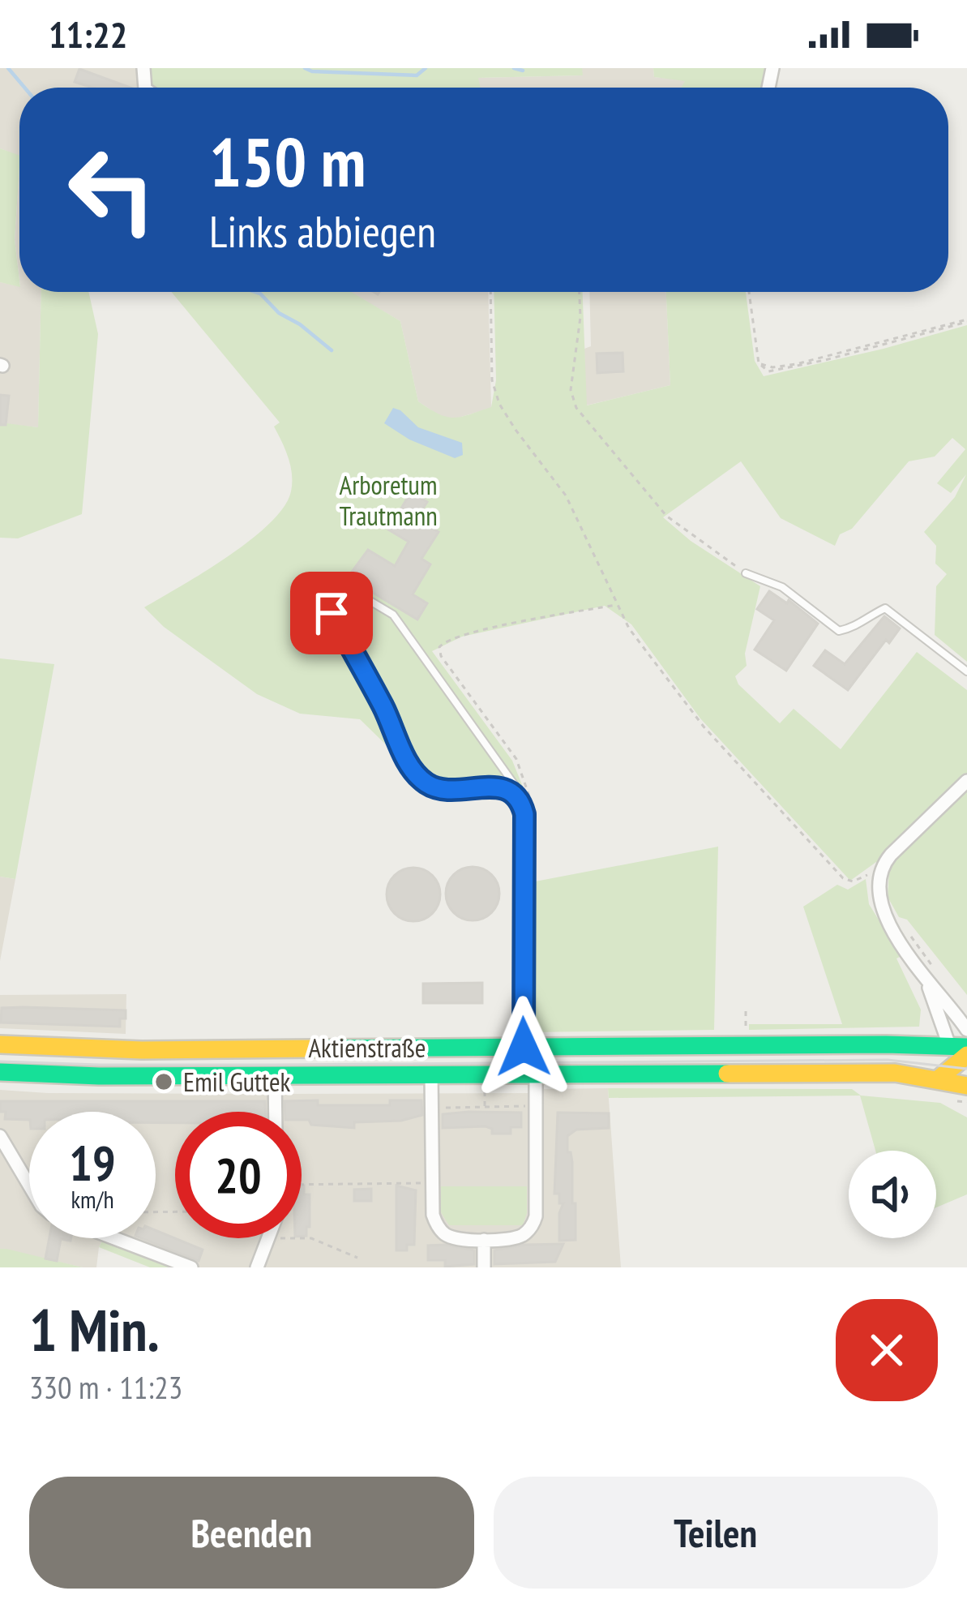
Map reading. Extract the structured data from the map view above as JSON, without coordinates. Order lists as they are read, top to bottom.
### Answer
{
  "streets": {
    "main road": ["Aktienstraße"]
  },
  "parks": ["Arboretum Trautmann"],
  "places": ["Emil Guttek"],
  "page": {
    "status": "11:22",
    "turn": ["150 m", "Links abbiegen"],
    "speed": "19 km/h",
    "limit": "20",
    "heading": ["1 Min.", "330 m · 11:23"],
    "buttons": ["Beenden", "Teilen"]
  }
}
